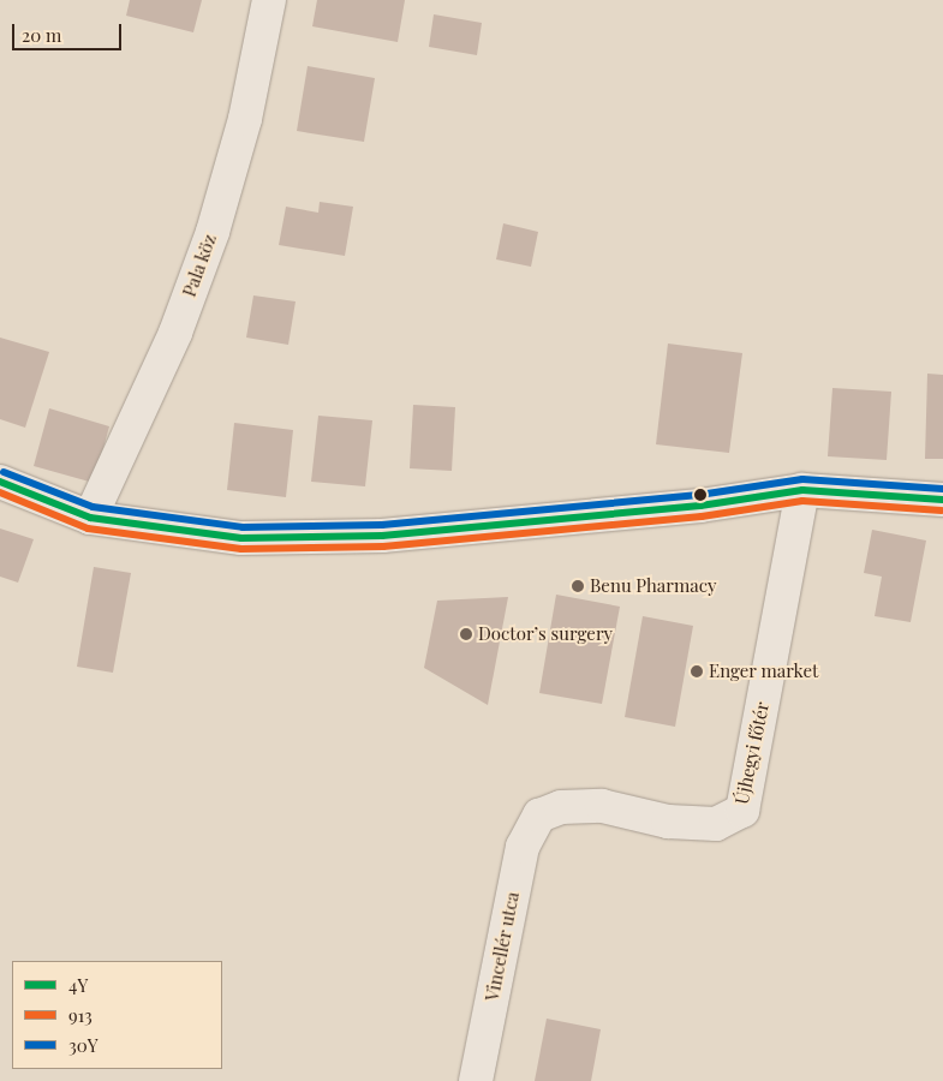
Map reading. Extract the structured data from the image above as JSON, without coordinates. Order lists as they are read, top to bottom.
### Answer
{
  "streets": {
    "street": ["Pala köz", "Újhegyi főtér", "Vincellér utca"]
  },
  "crossings": [
    ["Újhegyi főtér", "Vincellér utca"]
  ],
  "places": ["Benu Pharmacy", "Doctor’s surgery", "Enger market"],
  "lines": ["transit line 30Y", "transit line 4Y", "transit line 913"],
  "legend": ["4Y", "913", "30Y"],
  "scale_bar": "20 m"
}
